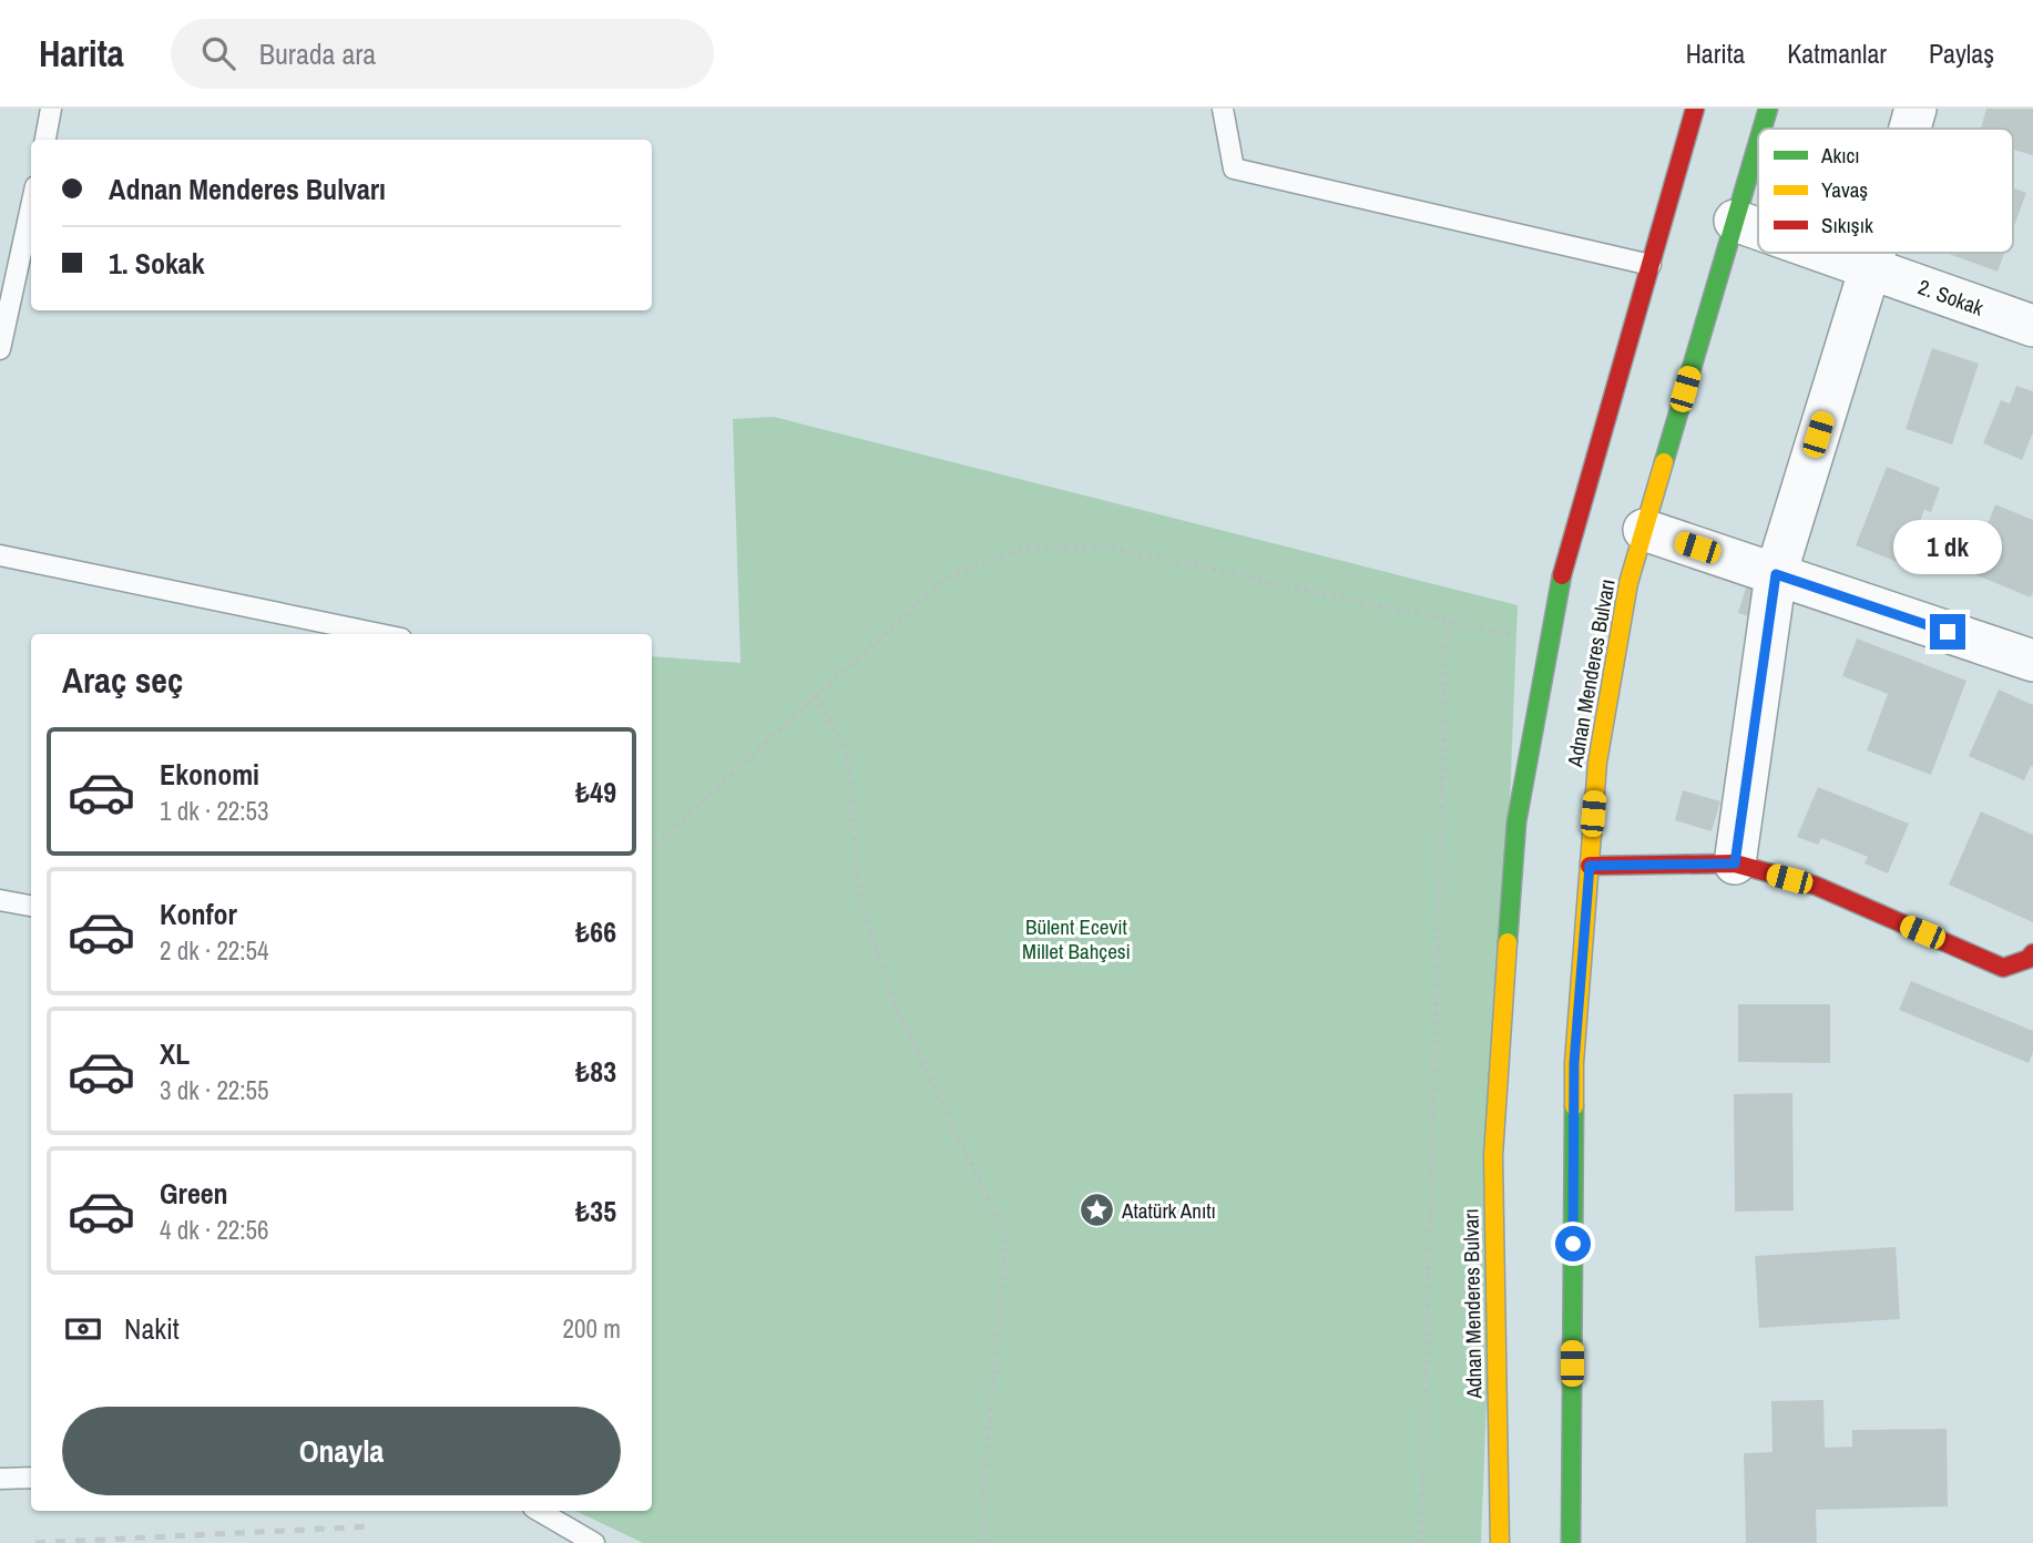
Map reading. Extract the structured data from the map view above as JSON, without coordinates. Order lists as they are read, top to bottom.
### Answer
{
  "streets": {
    "main road": ["Adnan Menderes Bulvarı"],
    "street": ["2. Sokak"]
  },
  "crossings": [
    ["2. Sokak", "Adnan Menderes Bulvarı"]
  ],
  "parks": ["Bülent Ecevit Millet Bahçesi"],
  "places": {
    "place": ["Atatürk Anıtı"]
  },
  "legend": ["Akıcı", "Yavaş", "Sıkışık"],
  "page": {
    "header": "Harita",
    "search": "Burada ara",
    "nav": ["Harita", "Katmanlar", "Paylaş"],
    "banner": ["Adnan Menderes Bulvarı", "1. Sokak"],
    "bubble": "1 dk",
    "heading": "Araç seç",
    "list": [
      {
        "name": "Ekonomi",
        "note": "1 dk · 22:53",
        "value": "₺49"
      },
      {
        "name": "Konfor",
        "note": "2 dk · 22:54",
        "value": "₺66"
      },
      {
        "name": "XL",
        "note": "3 dk · 22:55",
        "value": "₺83"
      },
      {
        "name": "Green",
        "note": "4 dk · 22:56",
        "value": "₺35"
      }
    ],
    "pay": ["Nakit", "200 m"],
    "buttons": "Onayla"
  }
}
